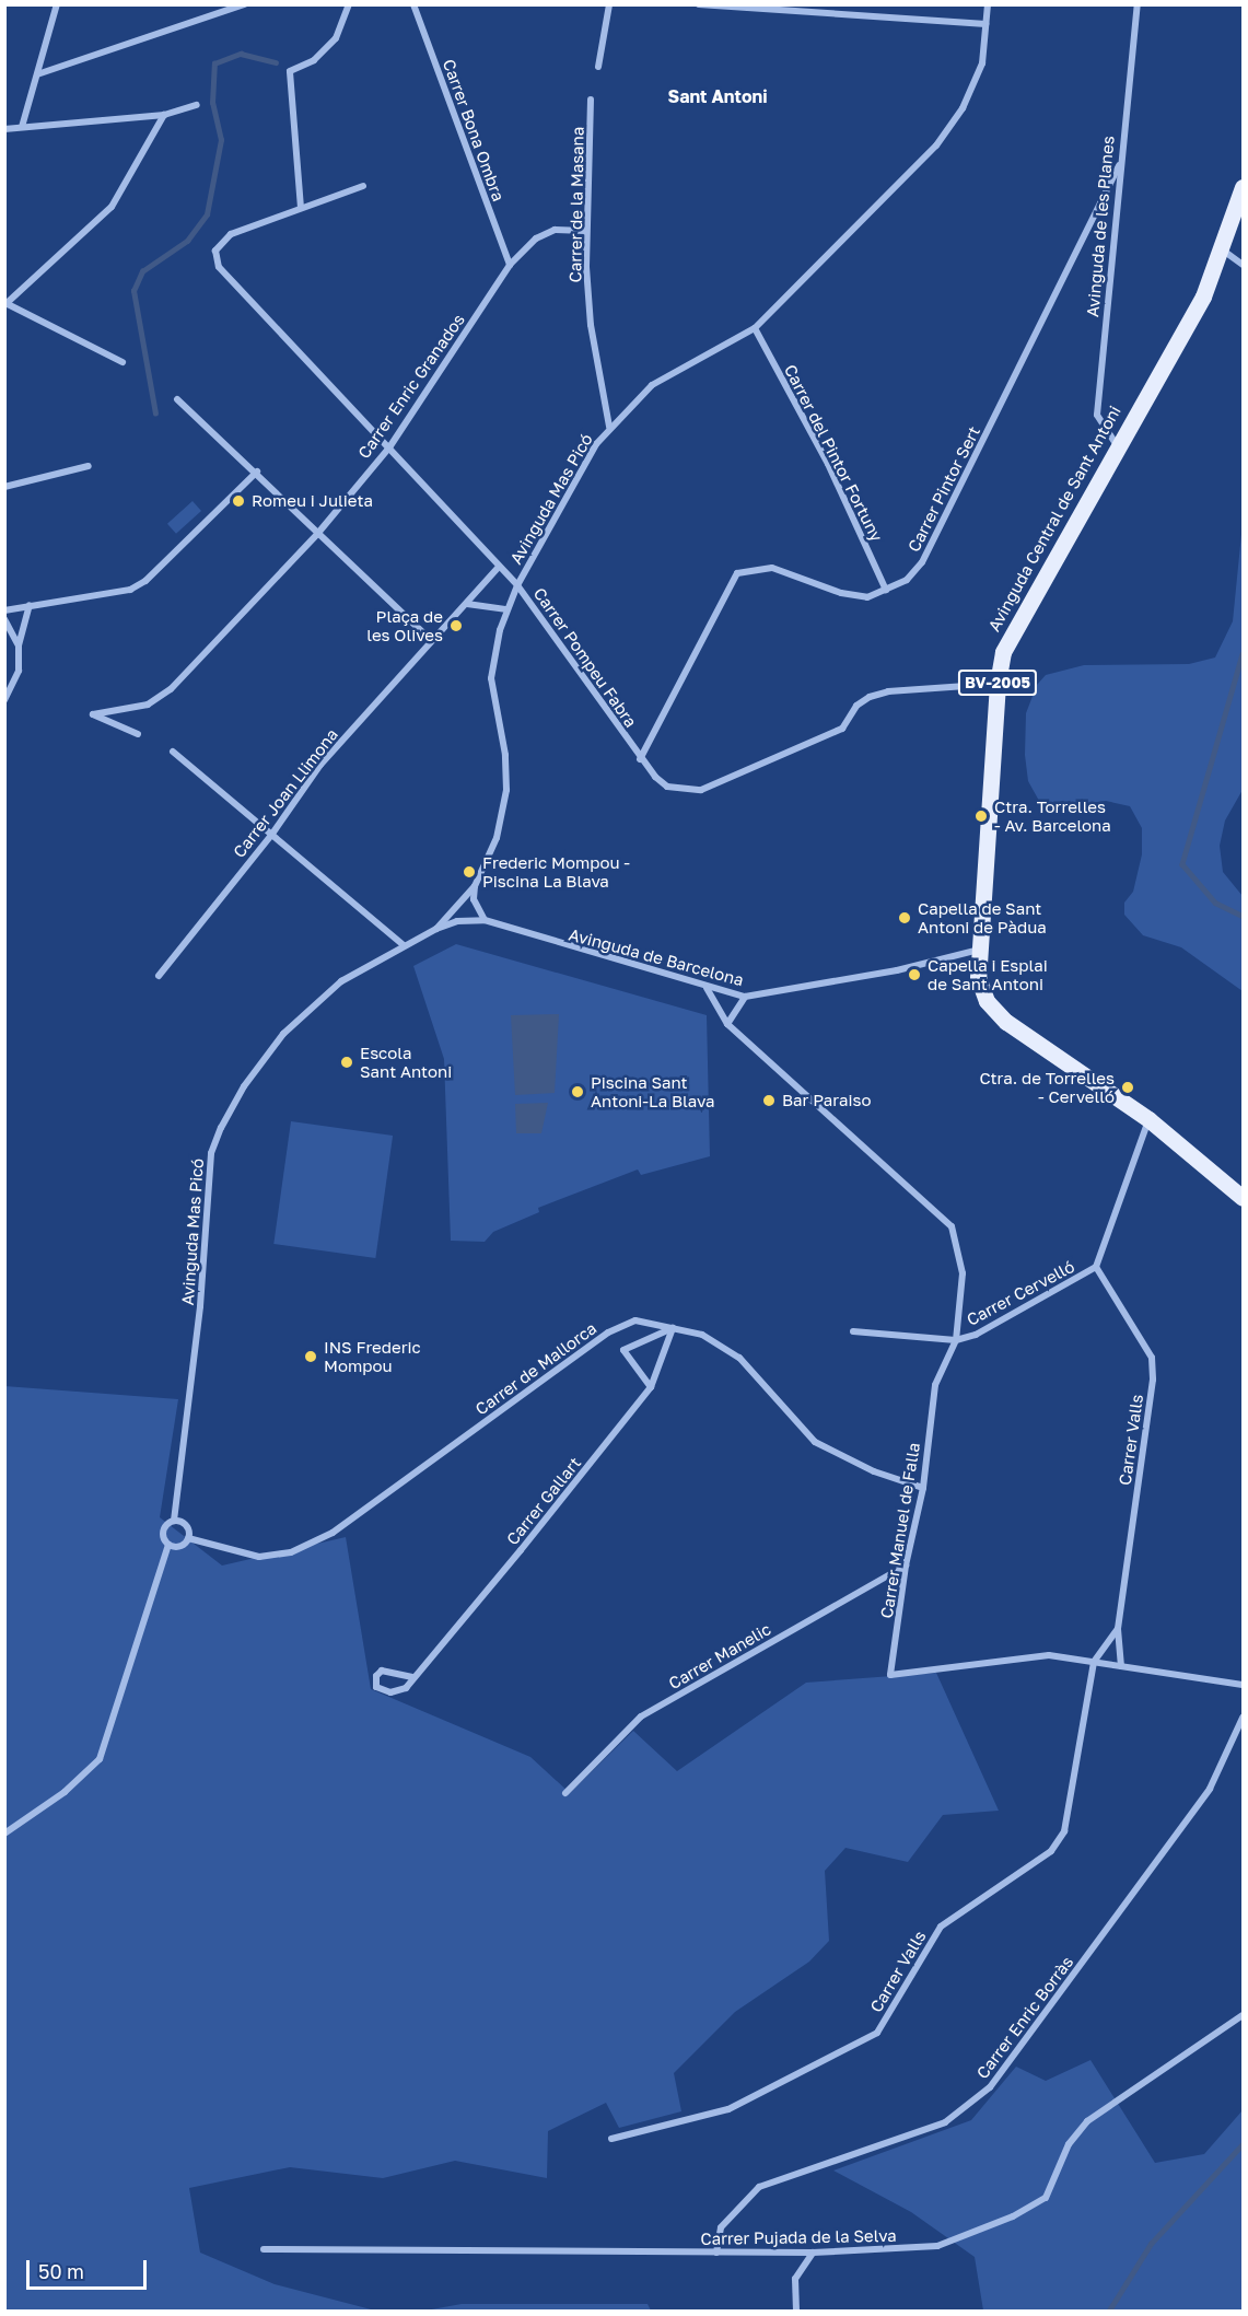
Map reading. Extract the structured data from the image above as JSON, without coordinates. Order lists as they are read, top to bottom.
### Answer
{
  "streets": {
    "main road": ["Avinguda Central de Sant Antoni", "BV-2005"],
    "street": [
      "Carrer Bona Ombra",
      "Carrer de la Masana",
      "Avinguda de les Planes",
      "Carrer Enric Granados",
      "Carrer del Pintor Fortuny",
      "Carrer Pintor Sert",
      "Avinguda Mas Picó",
      "Carrer Pompeu Fabra",
      "Carrer Joan Llimona",
      "Avinguda de Barcelona",
      "Carrer Cervelló",
      "Carrer de Mallorca",
      "Carrer Valls",
      "Carrer Gallart",
      "Carrer Manuel de Falla",
      "Carrer Manelic",
      "Carrer Enric Borràs",
      "Carrer Pujada de la Selva"
    ]
  },
  "crossings": [
    ["Carrer Bona Ombra", "Carrer Enric Granados"],
    ["Carrer de la Masana", "Carrer Enric Granados"],
    ["Carrer de la Masana", "Avinguda Mas Picó"],
    ["Avinguda de les Planes", "Carrer Pintor Sert"],
    ["Avinguda de les Planes", "Avinguda Central de Sant Antoni"],
    ["Carrer Enric Granados", "Carrer Pompeu Fabra"],
    ["Carrer del Pintor Fortuny", "Carrer Pintor Sert"],
    ["Carrer del Pintor Fortuny", "Avinguda Mas Picó"],
    ["Carrer Pintor Sert", "Carrer Pompeu Fabra"],
    ["Avinguda Mas Picó", "Carrer Pompeu Fabra"],
    ["Avinguda Mas Picó", "Avinguda de Barcelona"],
    ["Avinguda Mas Picó", "Carrer de Mallorca"],
    ["Avinguda Central de Sant Antoni", "Carrer Pompeu Fabra"],
    ["Avinguda Central de Sant Antoni", "Avinguda de Barcelona"],
    ["Avinguda Central de Sant Antoni", "Carrer Cervelló"],
    ["Carrer Pompeu Fabra", "Carrer Joan Llimona"],
    ["Avinguda de Barcelona", "Carrer Manuel de Falla"],
    ["Carrer Cervelló", "Carrer Valls"],
    ["Carrer Cervelló", "Carrer Manuel de Falla"],
    ["Carrer de Mallorca", "Carrer Gallart"],
    ["Carrer de Mallorca", "Carrer Manuel de Falla"],
    ["Carrer Valls", "Carrer Manuel de Falla"],
    ["Carrer Manuel de Falla", "Carrer Manelic"],
    ["Carrer Enric Borràs", "Carrer Pujada de la Selva"]
  ],
  "districts": ["Sant Antoni"],
  "places": [
    "Romeu i Julieta",
    "Plaça de les Olives",
    "Ctra. Torrelles - Av. Barcelona",
    "Frederic Mompou - Piscina La Blava",
    "Capella de Sant Antoni de Pàdua",
    "Capella i Esplai de Sant Antoni",
    "Escola Sant Antoni",
    "Ctra. de Torrelles - Cervelló",
    "Piscina Sant Antoni-La Blava",
    "Bar Paraiso",
    "INS Frederic Mompou"
  ],
  "scale_bar": "50 m"
}
